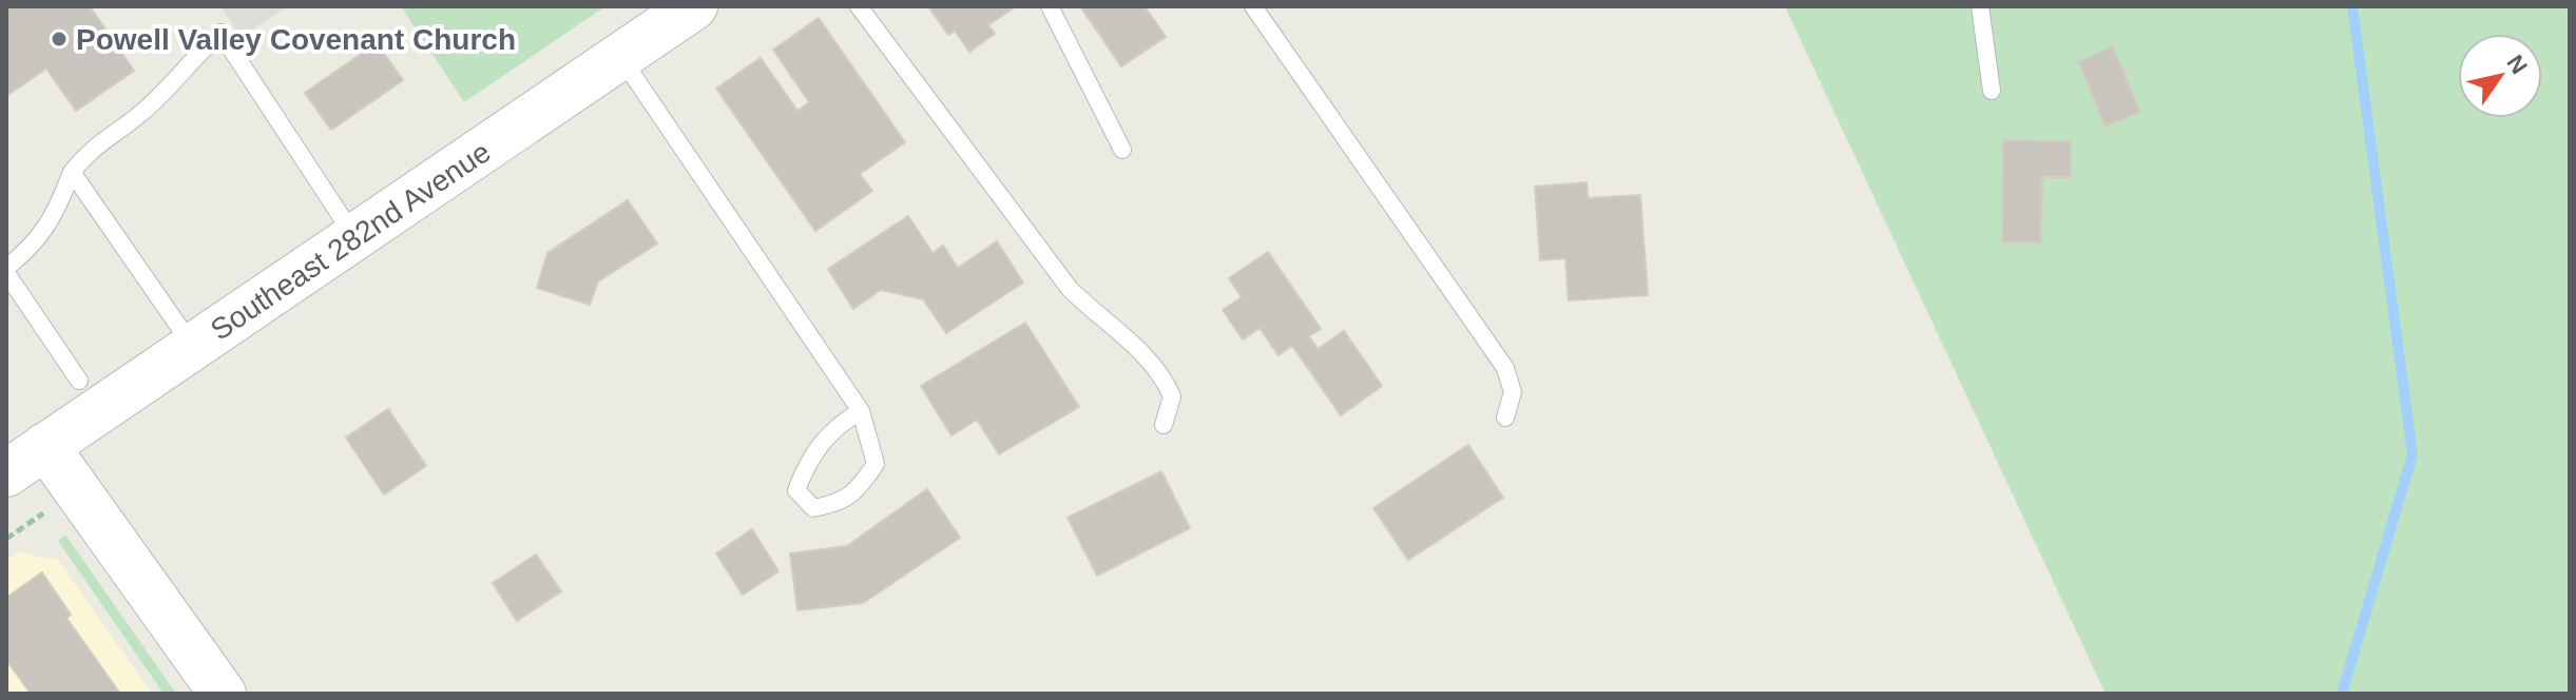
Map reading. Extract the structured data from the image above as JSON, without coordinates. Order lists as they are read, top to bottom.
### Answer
{
  "streets": {
    "main road": ["Southeast 282nd Avenue"]
  },
  "places": ["Powell Valley Covenant Church"],
  "north": "top right"
}
